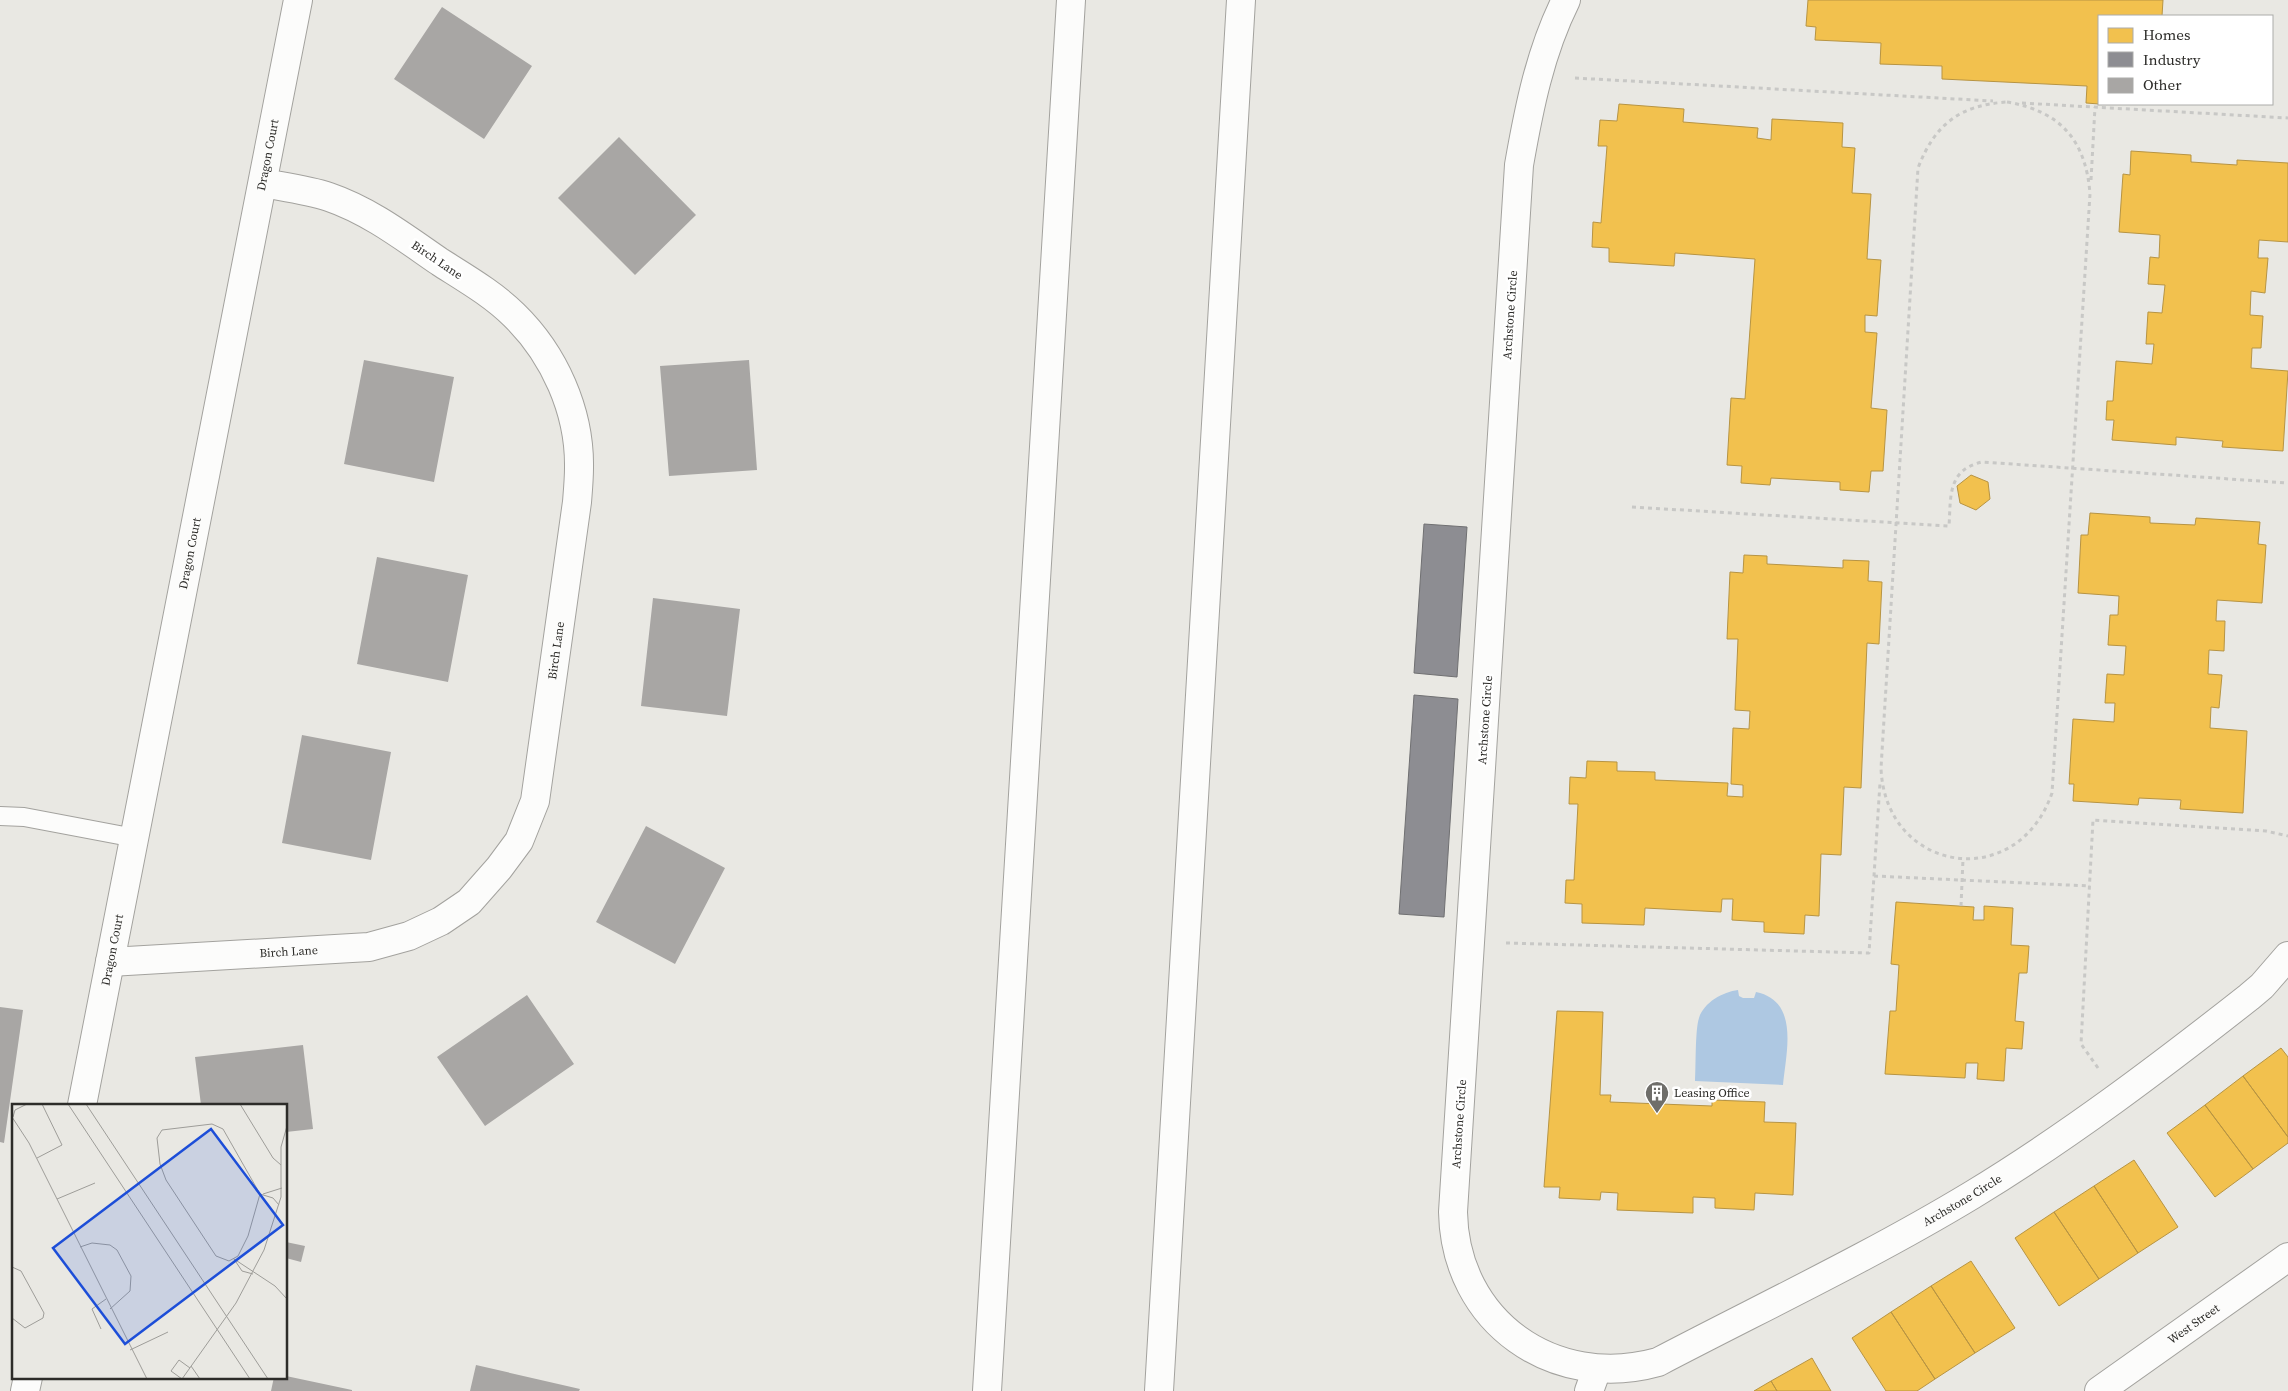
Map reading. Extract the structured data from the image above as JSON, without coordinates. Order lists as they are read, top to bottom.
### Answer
{
  "streets": {
    "main road": [
      "Dragon Court",
      "Birch Lane",
      "Archstone Circle",
      "West Street"
    ]
  },
  "crossings": [
    ["Dragon Court", "Birch Lane"]
  ],
  "places": {
    "building": ["Leasing Office"]
  },
  "legend": ["Homes", "Industry", "Other"]
}
